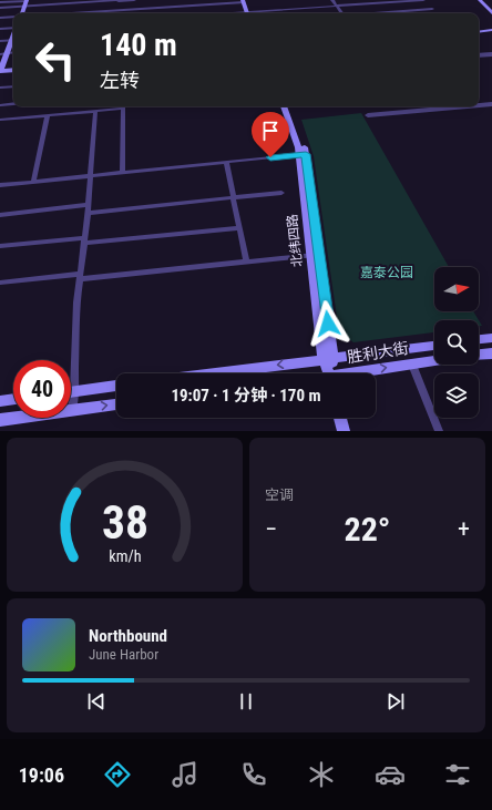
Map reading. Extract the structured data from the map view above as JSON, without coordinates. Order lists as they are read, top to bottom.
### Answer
{
  "streets": {
    "street": ["北纬四路", "胜利大街"]
  },
  "crossings": [
    ["北纬四路", "胜利大街"]
  ],
  "parks": ["嘉泰公园"],
  "north": "right",
  "page": {
    "turn": ["140 m", "左转"],
    "limit": "40",
    "trip": "19:07 · 1 分钟 · 170 m",
    "tile": "空调",
    "heat": ["−", "22°", "+"],
    "song": ["Northbound", "June Harbor"],
    "tabs": "19:06",
    "gauge": ["38", "km/h"]
  }
}
